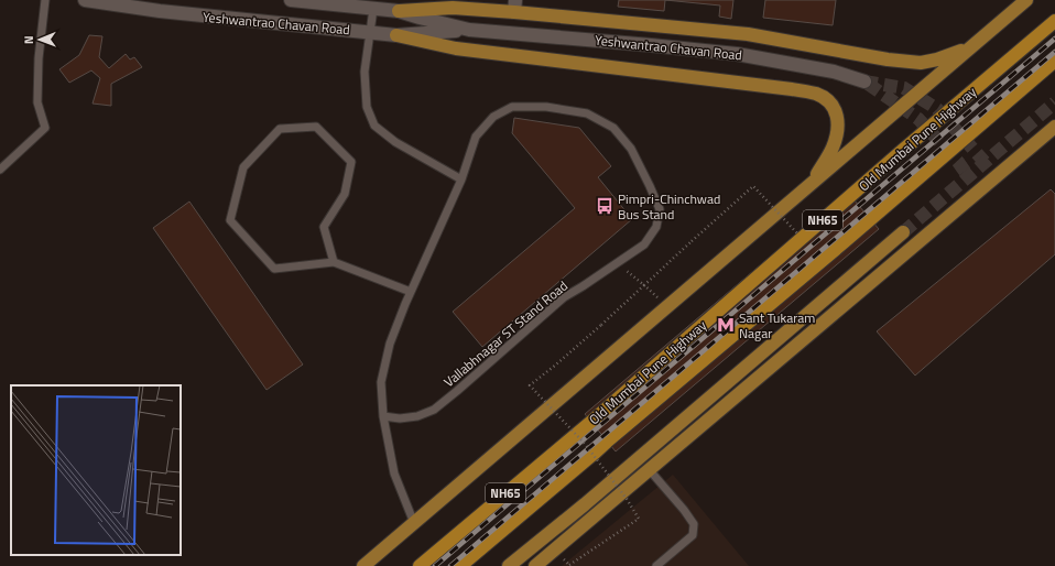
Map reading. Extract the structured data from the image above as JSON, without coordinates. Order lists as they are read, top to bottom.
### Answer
{
  "streets": {
    "highway": ["Old Mumbai Pune Highway", "NH65"],
    "street": ["Yeshwantrao Chavan Road"],
    "lane": ["Vallabhnagar ST Stand Road"]
  },
  "places": {
    "bus stop": ["Pimpri-Chinchwad Bus Stand"],
    "metro station": ["Sant Tukaram Nagar"]
  },
  "north": "left"
}
